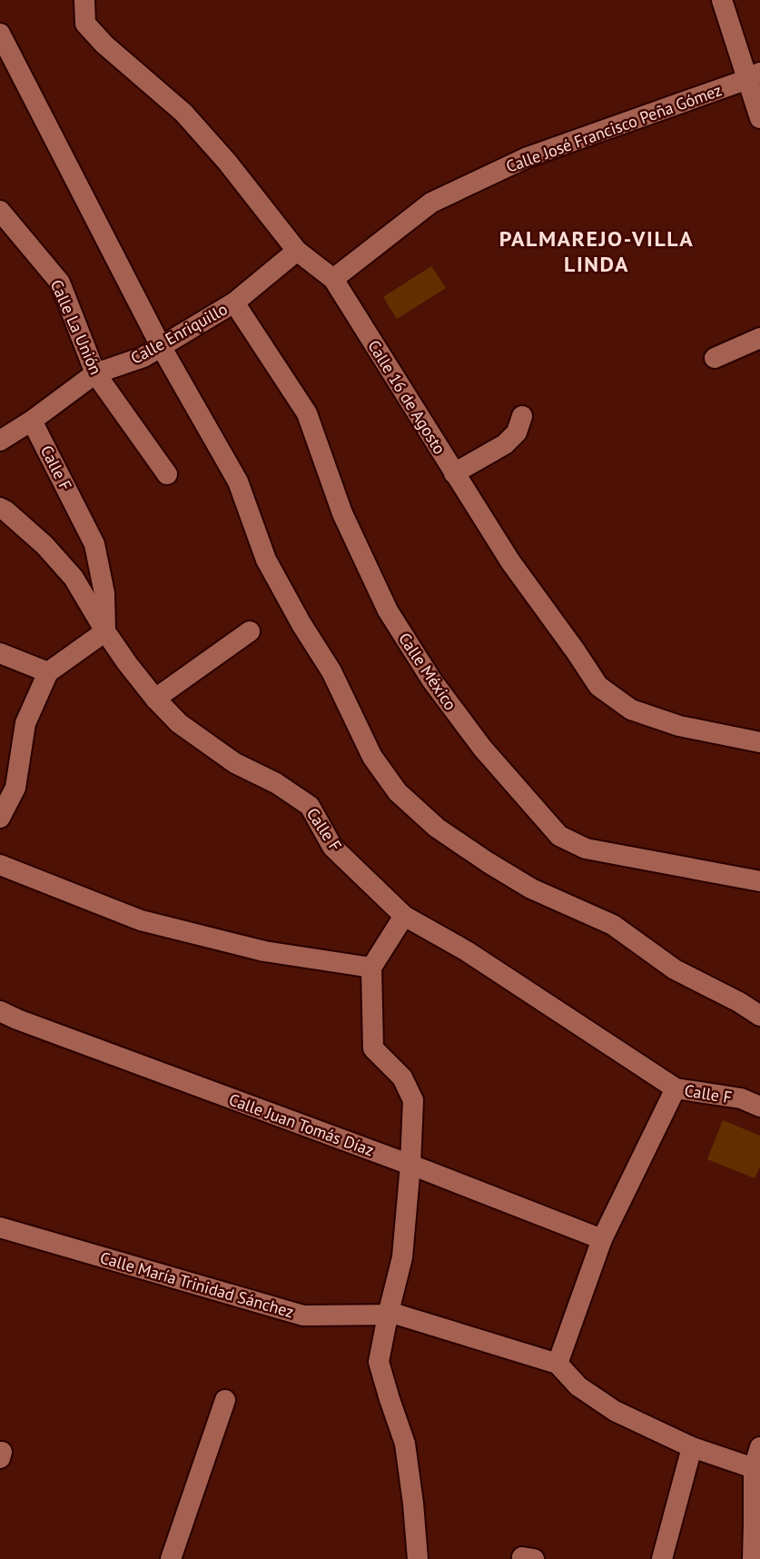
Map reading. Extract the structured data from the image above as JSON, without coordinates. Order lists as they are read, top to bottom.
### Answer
{
  "streets": {
    "street": [
      "Calle José Francisco Peña Gómez",
      "Calle La Unión",
      "Calle Enriquillo",
      "Calle 16 de Agosto",
      "Calle F",
      "Calle México",
      "Calle Juan Tomás Díaz",
      "Calle María Trinidad Sánchez"
    ]
  },
  "crossings": [
    ["Calle José Francisco Peña Gómez", "Calle 16 de Agosto"],
    ["Calle La Unión", "Calle Enriquillo"],
    ["Calle Enriquillo", "Calle 16 de Agosto"],
    ["Calle Enriquillo", "Calle F"],
    ["Calle Enriquillo", "Calle México"]
  ],
  "districts": ["PALMAREJO-VILLA LINDA"]
}
